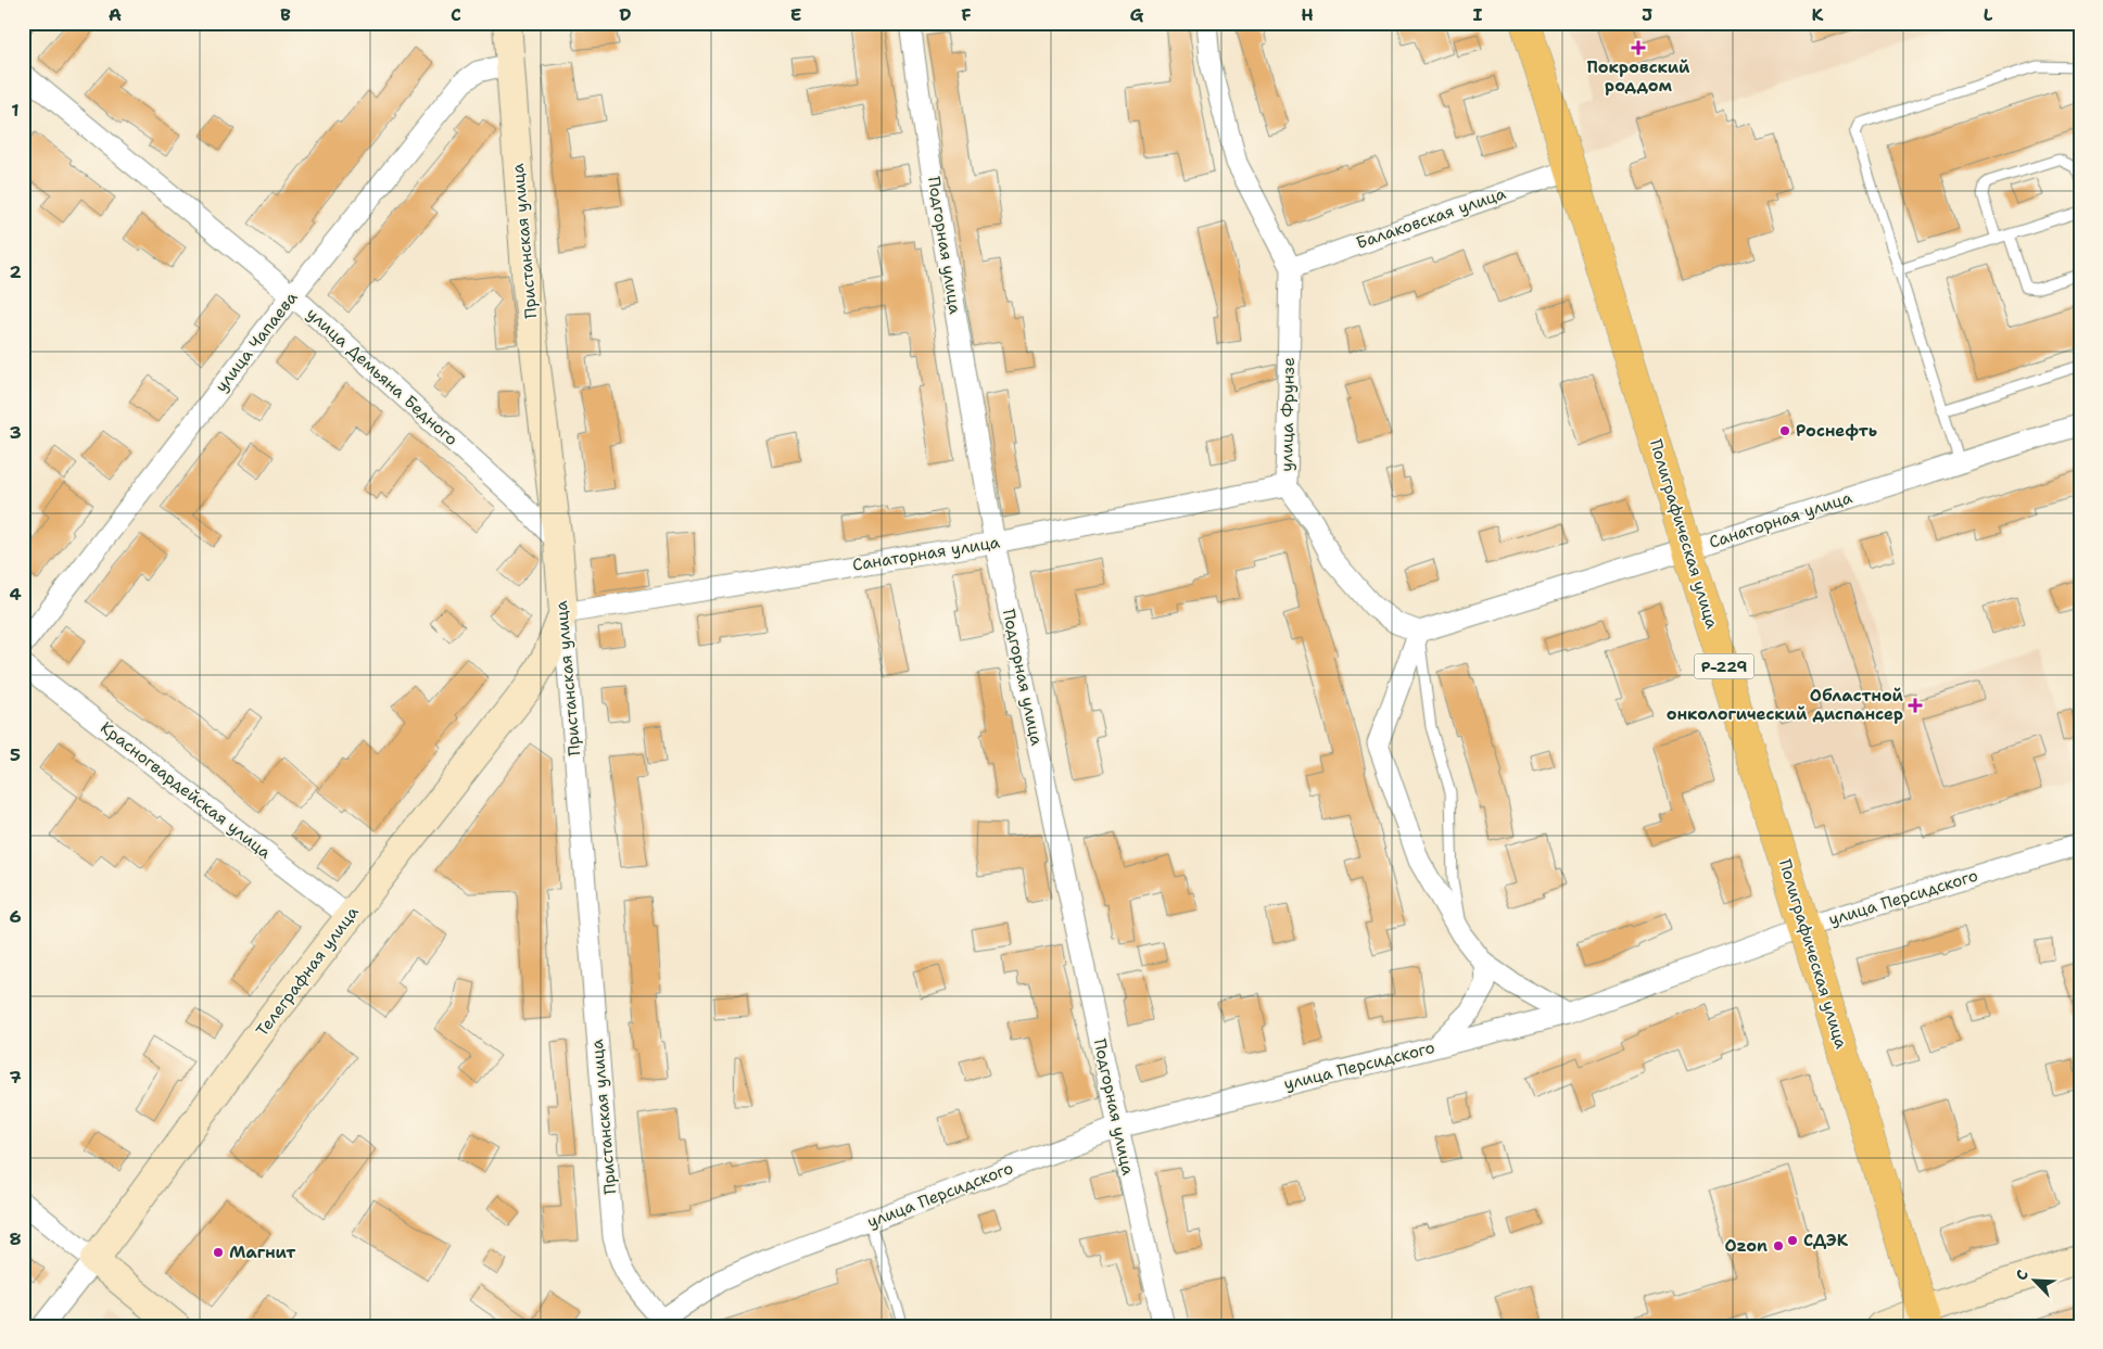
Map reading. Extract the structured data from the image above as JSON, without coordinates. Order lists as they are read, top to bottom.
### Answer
{
  "streets": {
    "main road": ["Полиграфическая улица", "Р-229"],
    "street": [
      "Балаковская улица",
      "Пристанская улица",
      "Подгорная улица",
      "улица Чапаева",
      "улица Демьяна Бедного",
      "улица Фрунзе",
      "Санаторная улица",
      "Красногвардейская улица",
      "улица Персидского",
      "Телеграфная улица"
    ]
  },
  "crossings": [
    ["Балаковская улица", "улица Фрунзе"],
    ["Балаковская улица", "Полиграфическая улица"],
    ["Пристанская улица", "улица Чапаева"],
    ["Пристанская улица", "улица Демьяна Бедного"],
    ["Пристанская улица", "Санаторная улица"],
    ["Пристанская улица", "улица Персидского"],
    ["Пристанская улица", "Телеграфная улица"],
    ["Подгорная улица", "Санаторная улица"],
    ["Подгорная улица", "улица Персидского"],
    ["улица Чапаева", "улица Демьяна Бедного"],
    ["улица Фрунзе", "Санаторная улица"],
    ["Санаторная улица", "Полиграфическая улица"],
    ["Санаторная улица", "Телеграфная улица"],
    ["Полиграфическая улица", "улица Персидского"],
    ["Красногвардейская улица", "Телеграфная улица"]
  ],
  "places": {
    "health": ["Покровский роддом", "Областной онкологический диспансер"],
    "other": [
      "Роснефть",
      "СДЭК",
      "Ozon",
      "Магнит"
    ]
  },
  "north": "top left",
  "grid": {
    "columns": [
      "A",
      "B",
      "C",
      "D",
      "E",
      "F",
      "G",
      "H",
      "I",
      "J",
      "K",
      "L"
    ],
    "rows": [
      "1",
      "2",
      "3",
      "4",
      "5",
      "6",
      "7",
      "8"
    ]
  }
}
